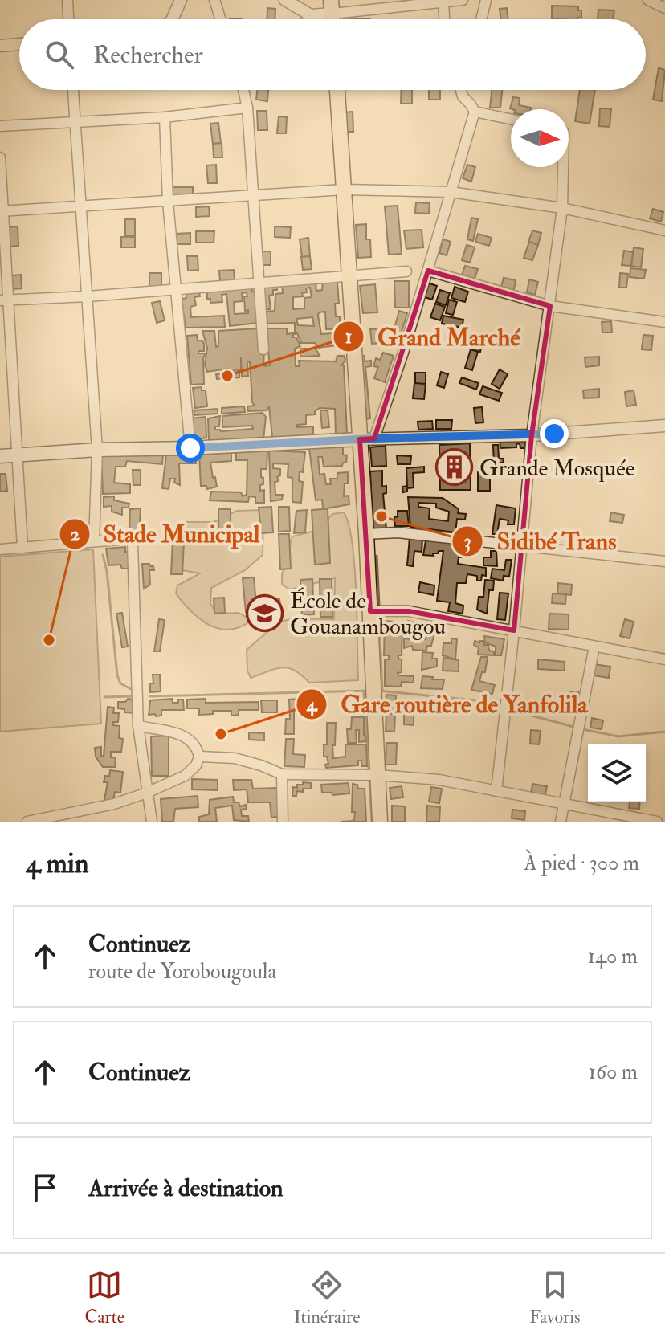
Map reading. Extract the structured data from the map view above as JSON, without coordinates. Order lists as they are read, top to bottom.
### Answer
{
  "places": {
    "other": [
      "Grand Marché",
      "Sidibé Trans",
      "Stade Municipal",
      "Gare routière de Yanfolila"
    ],
    "building": ["Grande Mosquée"],
    "school or university": ["École de Gouanambougou"]
  },
  "north": "right",
  "page": {
    "search": "Rechercher",
    "heading": ["4 min", "À pied · 300 m"],
    "list": [
      ["Continuez", "route de Yorobougoula", "140 m"],
      ["Continuez", "160 m"],
      "Arrivée à destination"
    ],
    "nav": ["Carte", "Itinéraire", "Favoris"]
  }
}
